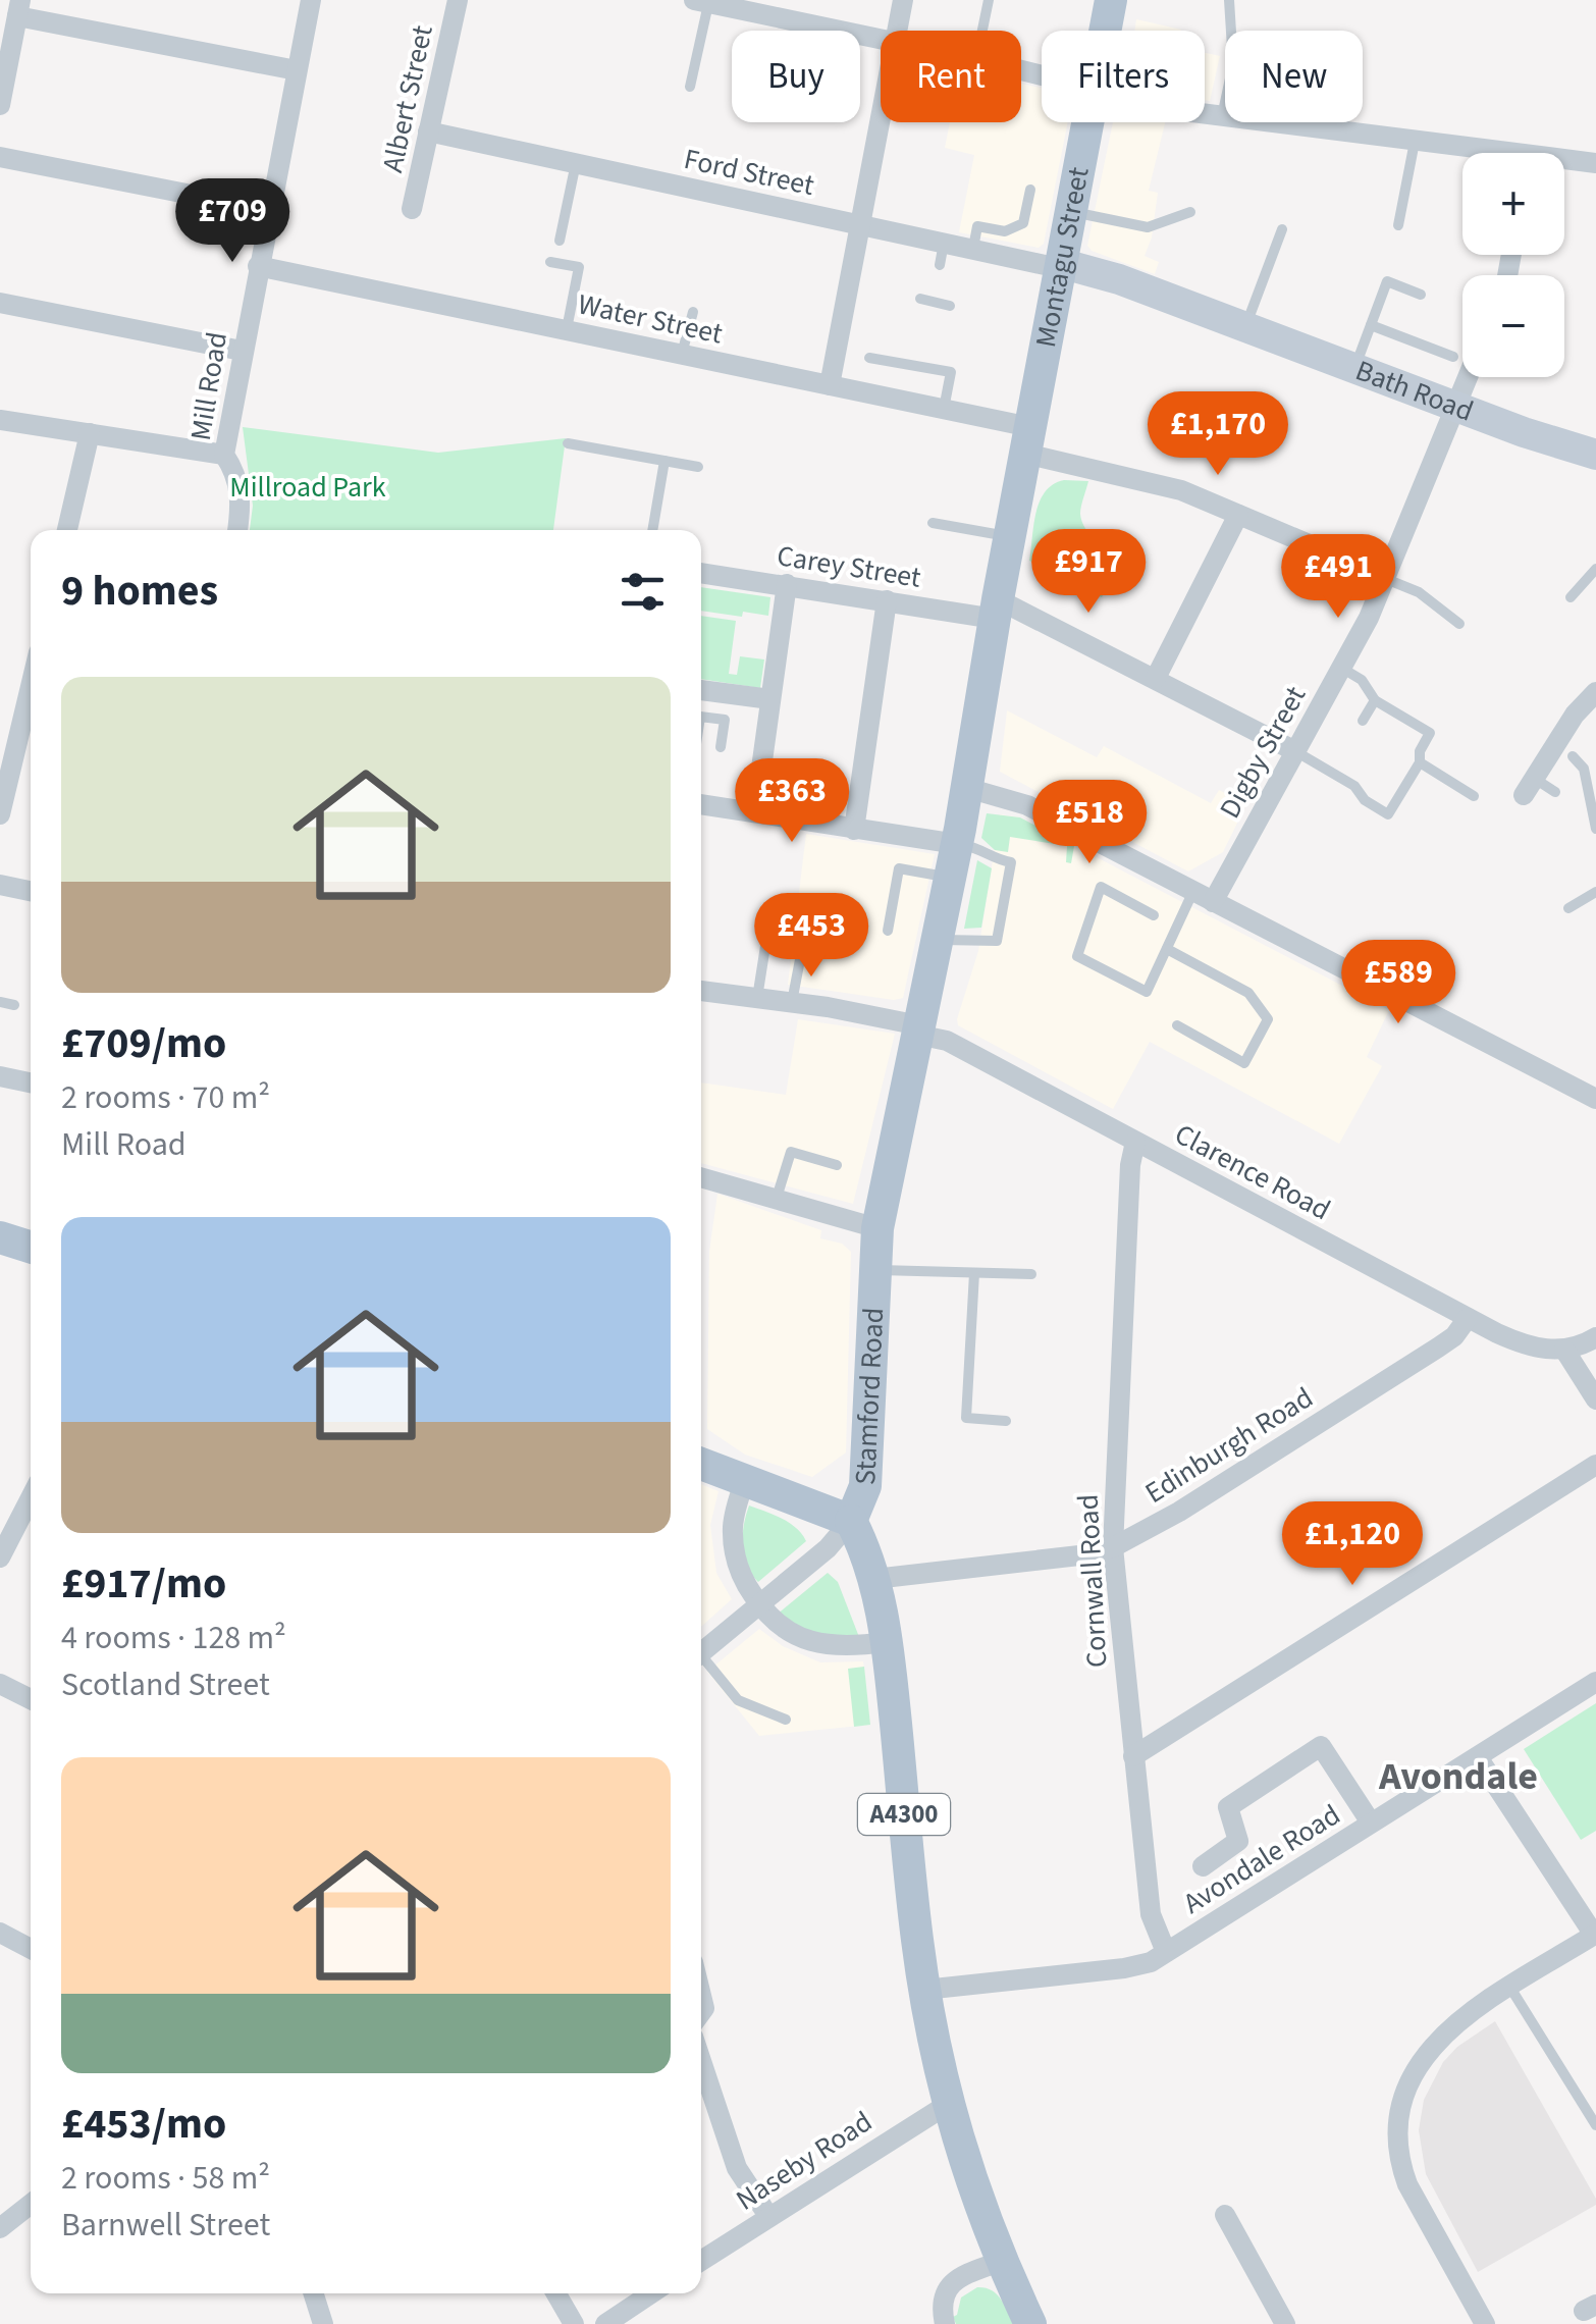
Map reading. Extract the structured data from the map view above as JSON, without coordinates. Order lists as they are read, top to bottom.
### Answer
{
  "streets": {
    "main road": ["Montagu Street", "Stamford Road", "A4300"],
    "street": [
      "Albert Street",
      "Ford Street",
      "Water Street",
      "Mill Road",
      "Bath Road",
      "Carey Street",
      "Digby Street",
      "Clarence Road",
      "Edinburgh Road",
      "Cornwall Road",
      "Avondale Road",
      "Naseby Road"
    ]
  },
  "crossings": [
    ["Albert Street", "Ford Street"],
    ["Ford Street", "Montagu Street"],
    ["Ford Street", "Bath Road"],
    ["Montagu Street", "Water Street"],
    ["Montagu Street", "Bath Road"],
    ["Montagu Street", "Stamford Road"],
    ["Water Street", "Mill Road"],
    ["Water Street", "Digby Street"],
    ["Water Street", "Stamford Road"],
    ["Bath Road", "Digby Street"],
    ["Carey Street", "Digby Street"],
    ["Carey Street", "Stamford Road"],
    ["Clarence Road", "Stamford Road"],
    ["Clarence Road", "Edinburgh Road"],
    ["Clarence Road", "Cornwall Road"],
    ["Stamford Road", "Edinburgh Road"],
    ["Stamford Road", "Avondale Road"],
    ["Stamford Road", "Naseby Road"],
    ["Edinburgh Road", "Cornwall Road"],
    ["Cornwall Road", "Avondale Road"]
  ],
  "districts": ["Avondale"],
  "parks": ["Millroad Park"],
  "page": {
    "chip": [
      "Buy",
      "Rent",
      "Filters",
      "New"
    ],
    "map_buttons": ["+", "−"],
    "price": [
      "£709",
      "£1,170",
      "£917",
      "£491",
      "£363",
      "£518",
      "£453",
      "£589",
      "£1,120"
    ],
    "heading": "9 homes",
    "list": [
      {
        "name": "£709/mo",
        "note": "2 rooms · 70 m² · Mill Road"
      },
      {
        "name": "£917/mo",
        "note": "4 rooms · 128 m² · Scotland Street"
      },
      {
        "name": "£453/mo",
        "note": "2 rooms · 58 m² · Barnwell Street"
      }
    ]
  }
}
